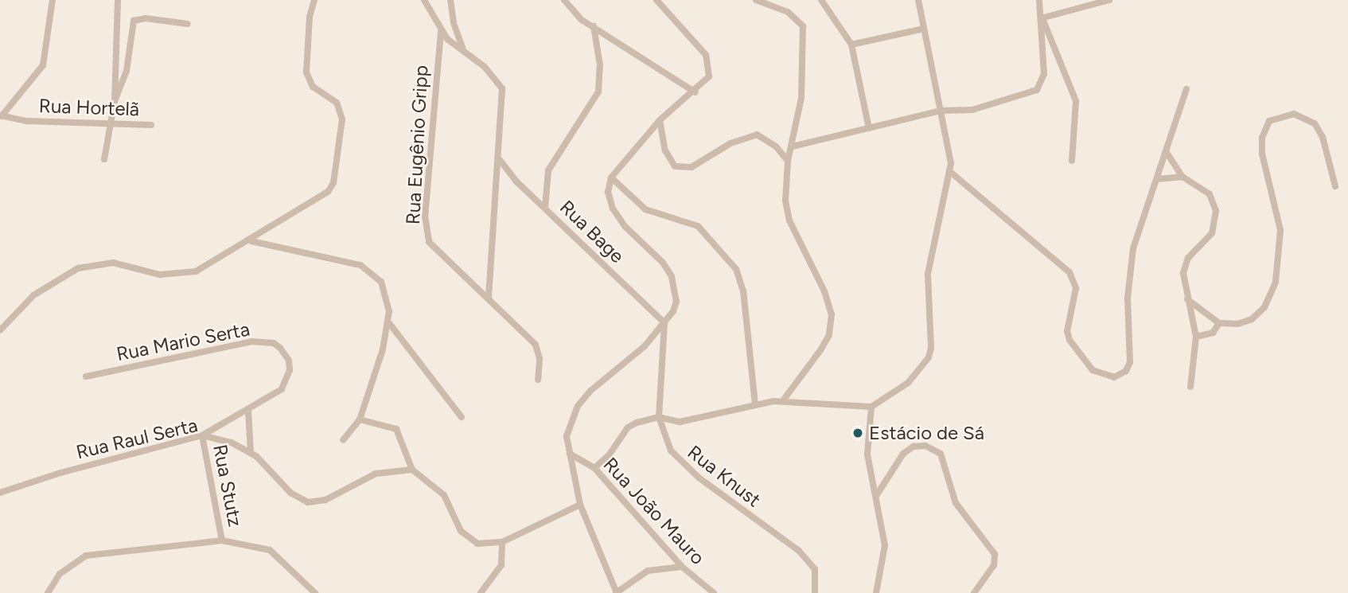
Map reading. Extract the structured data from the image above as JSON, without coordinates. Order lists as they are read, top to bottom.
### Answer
{
  "streets": {
    "street": [
      "Rua Hortelã",
      "Rua Eugênio Gripp",
      "Rua Bage",
      "Rua Mario Serta",
      "Rua Raul Serta",
      "Rua Knust",
      "Rua Stutz",
      "Rua João Mauro"
    ]
  },
  "crossings": [
    ["Rua Bage", "Rua Knust"],
    ["Rua Mario Serta", "Rua Raul Serta"],
    ["Rua Mario Serta", "Rua Stutz"],
    ["Rua Raul Serta", "Rua Stutz"]
  ],
  "places": ["Estácio de Sá"]
}
